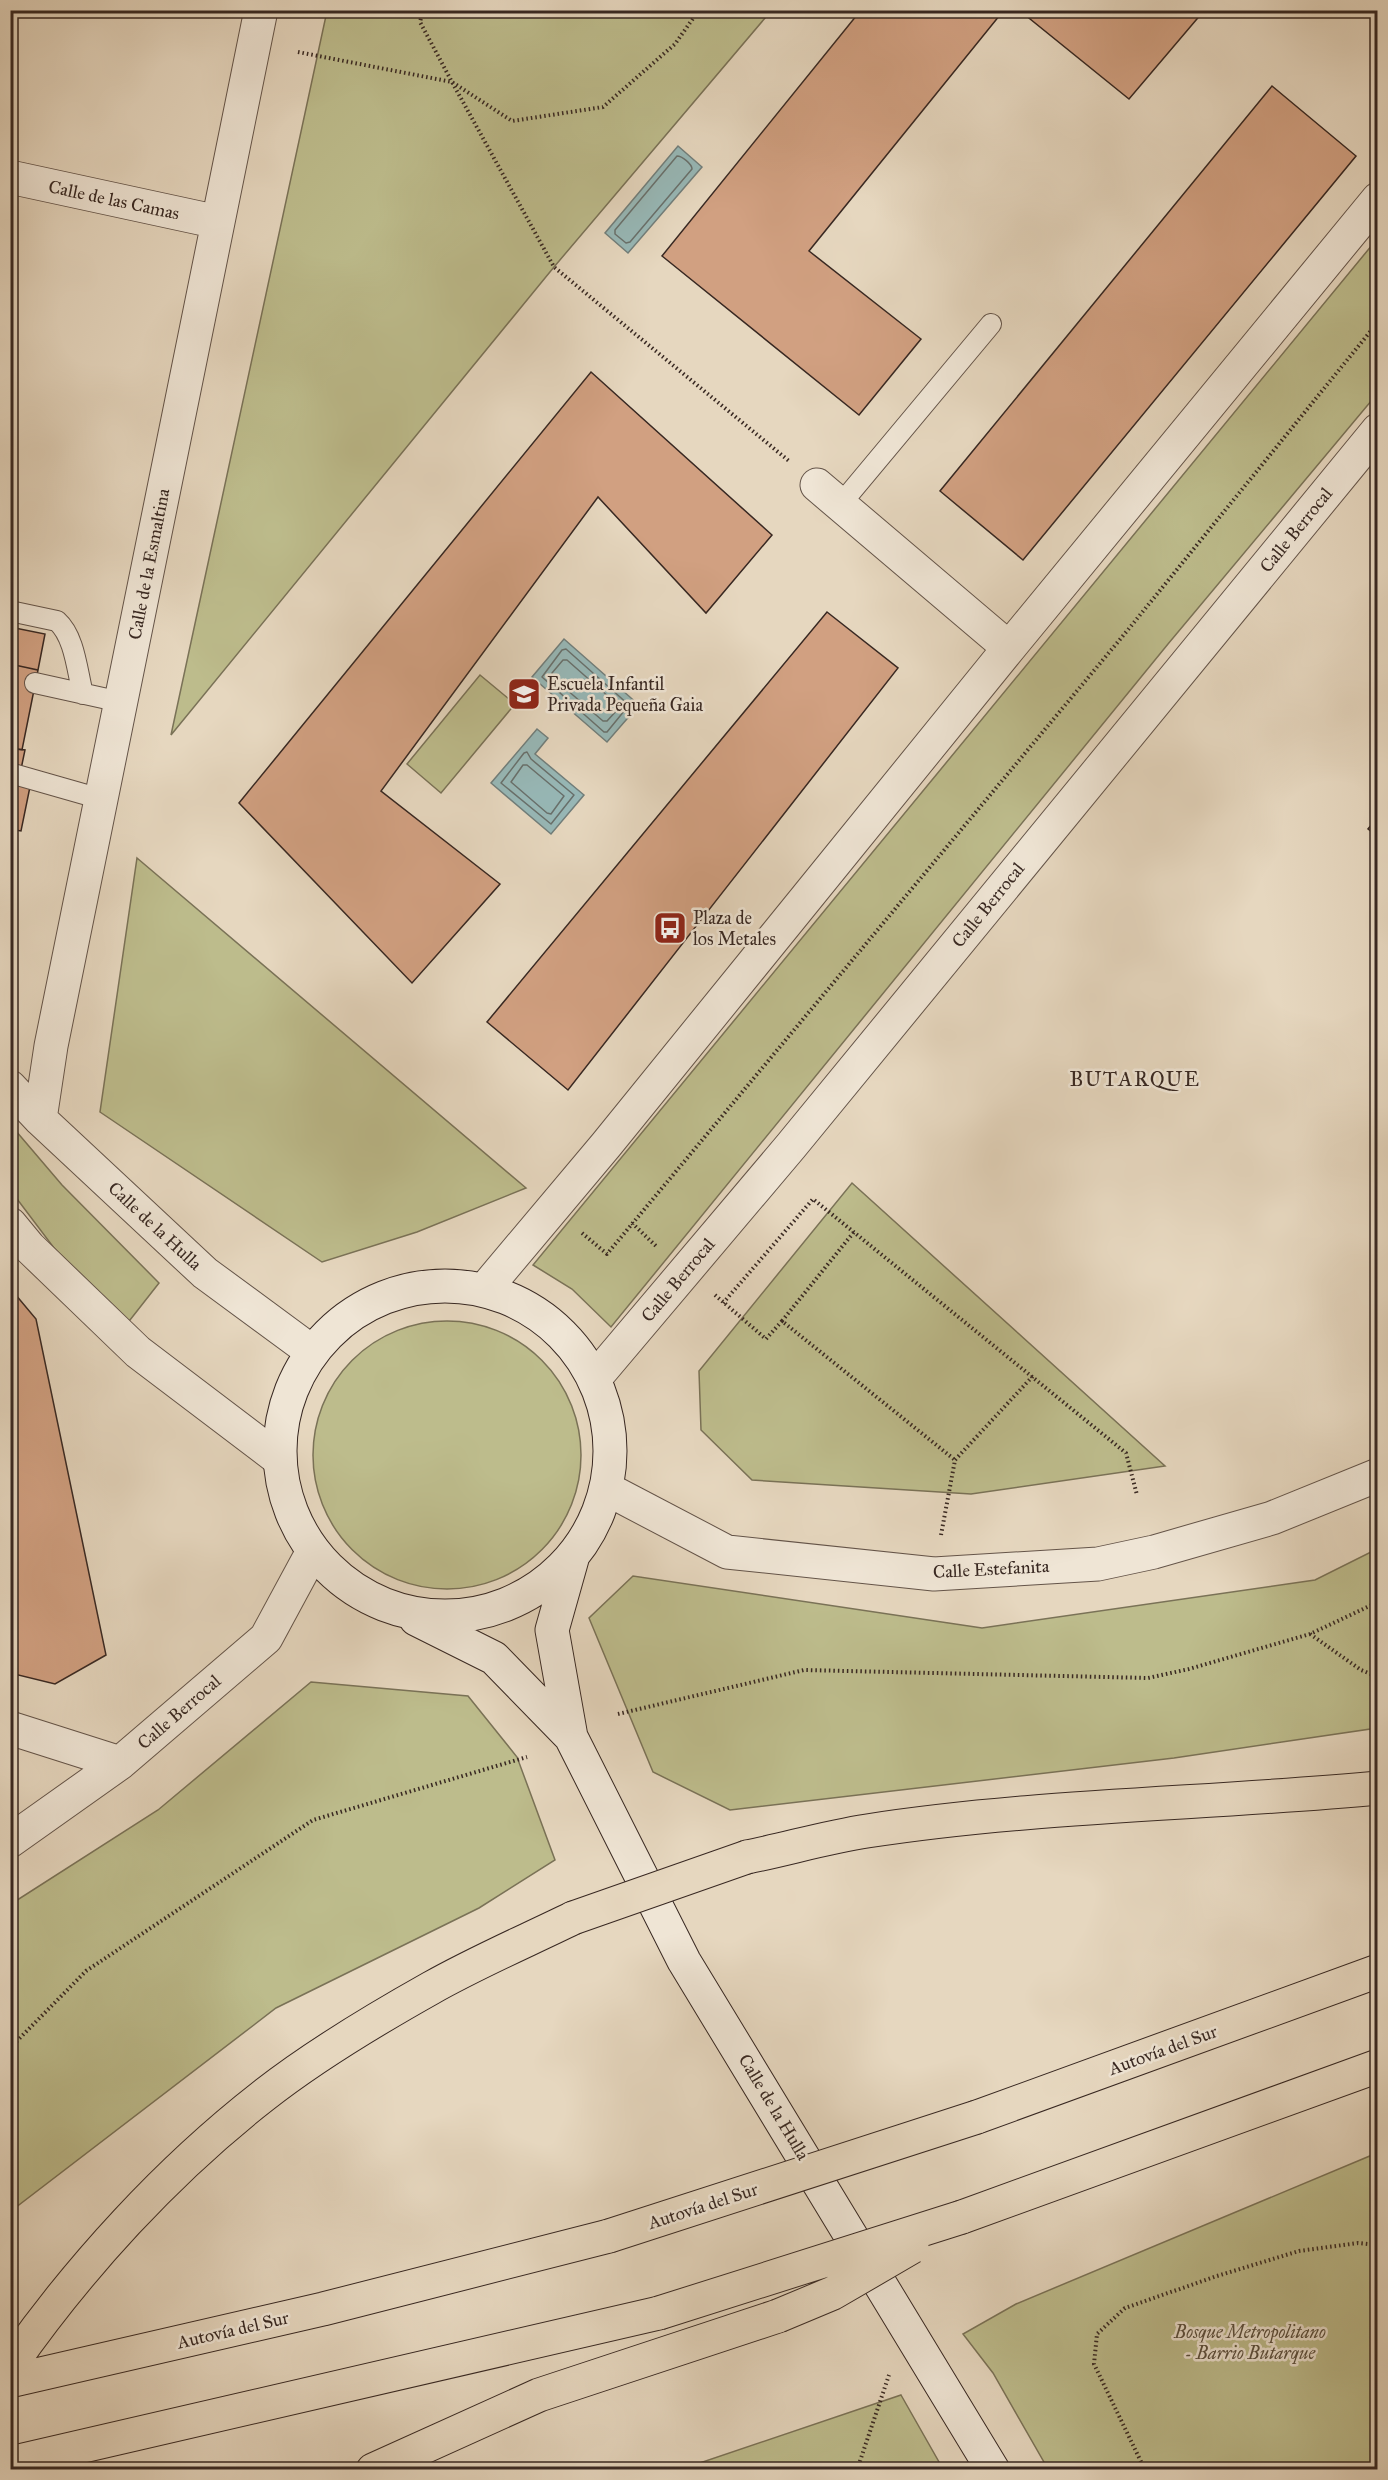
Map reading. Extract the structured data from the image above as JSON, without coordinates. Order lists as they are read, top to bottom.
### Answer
{
  "streets": {
    "highway": ["Autovía del Sur"],
    "street": [
      "Calle de las Camas",
      "Calle Berrocal",
      "Calle de la Esmaltina",
      "Calle de la Hulla",
      "Calle Estefanita"
    ]
  },
  "crossings": [
    ["Calle de las Camas", "Calle de la Esmaltina"],
    ["Calle de la Esmaltina", "Calle de la Hulla"]
  ],
  "districts": ["BUTARQUE"],
  "parks": ["Bosque Metropolitano - Barrio Butarque"],
  "places": {
    "school or university": ["Escuela Infantil Privada Pequeña Gaia"],
    "bus stop": ["Plaza de los Metales"]
  }
}
